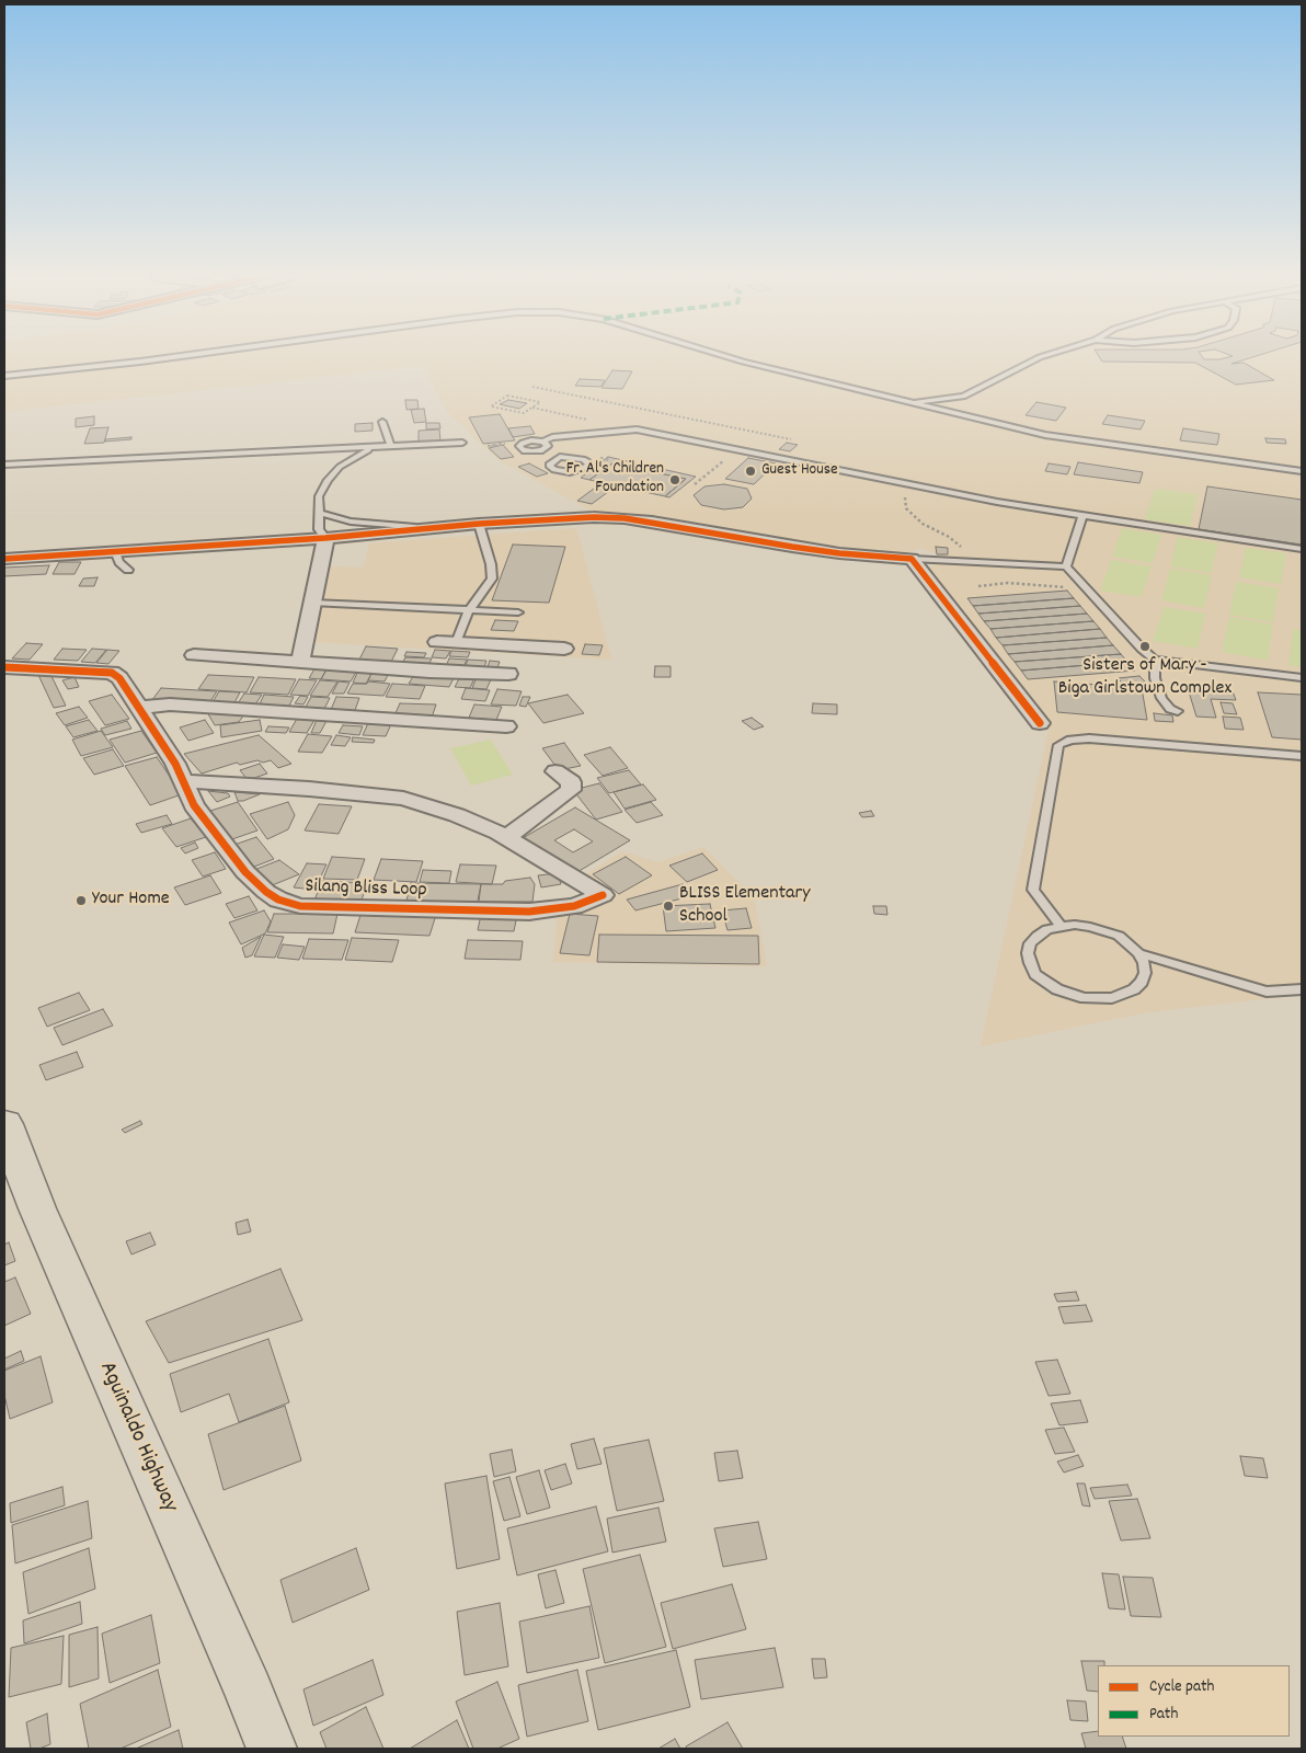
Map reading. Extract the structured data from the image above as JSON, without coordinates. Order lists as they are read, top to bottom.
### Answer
{
  "streets": {
    "main road": ["Aguinaldo Highway"],
    "street": ["Silang Bliss Loop"]
  },
  "places": [
    "Guest House",
    "Fr. Al's Children Foundation",
    "Sisters of Mary - Biga Girlstown Complex",
    "Your Home",
    "BLISS Elementary School"
  ],
  "legend": ["Cycle path", "Path"]
}
